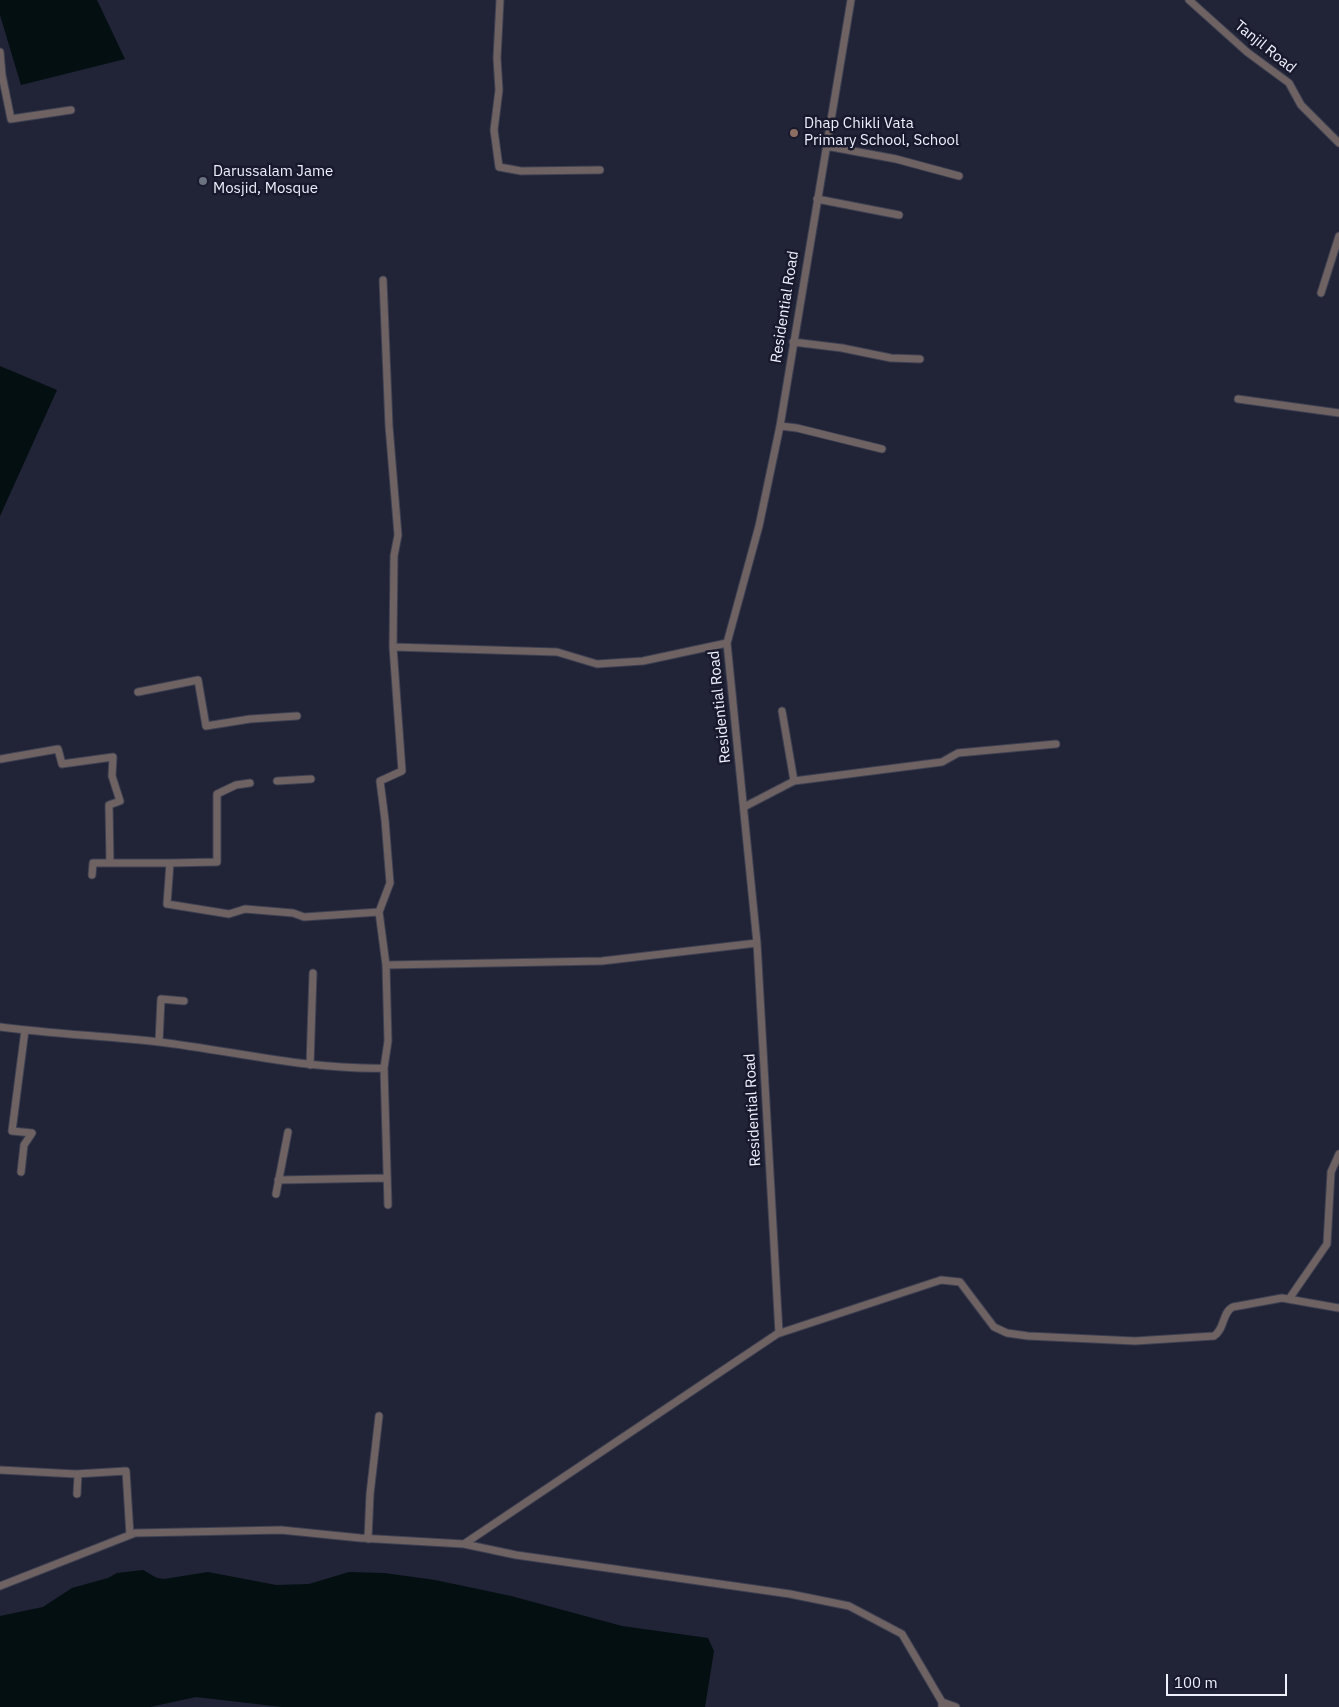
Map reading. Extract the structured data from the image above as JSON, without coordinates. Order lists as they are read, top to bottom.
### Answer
{
  "streets": {
    "street": ["Tanjil Road", "Residential Road"]
  },
  "places": ["Dhap Chikli Vata Primary School, School", "Darussalam Jame Mosjid, Mosque"],
  "scale_bar": "100 m"
}
